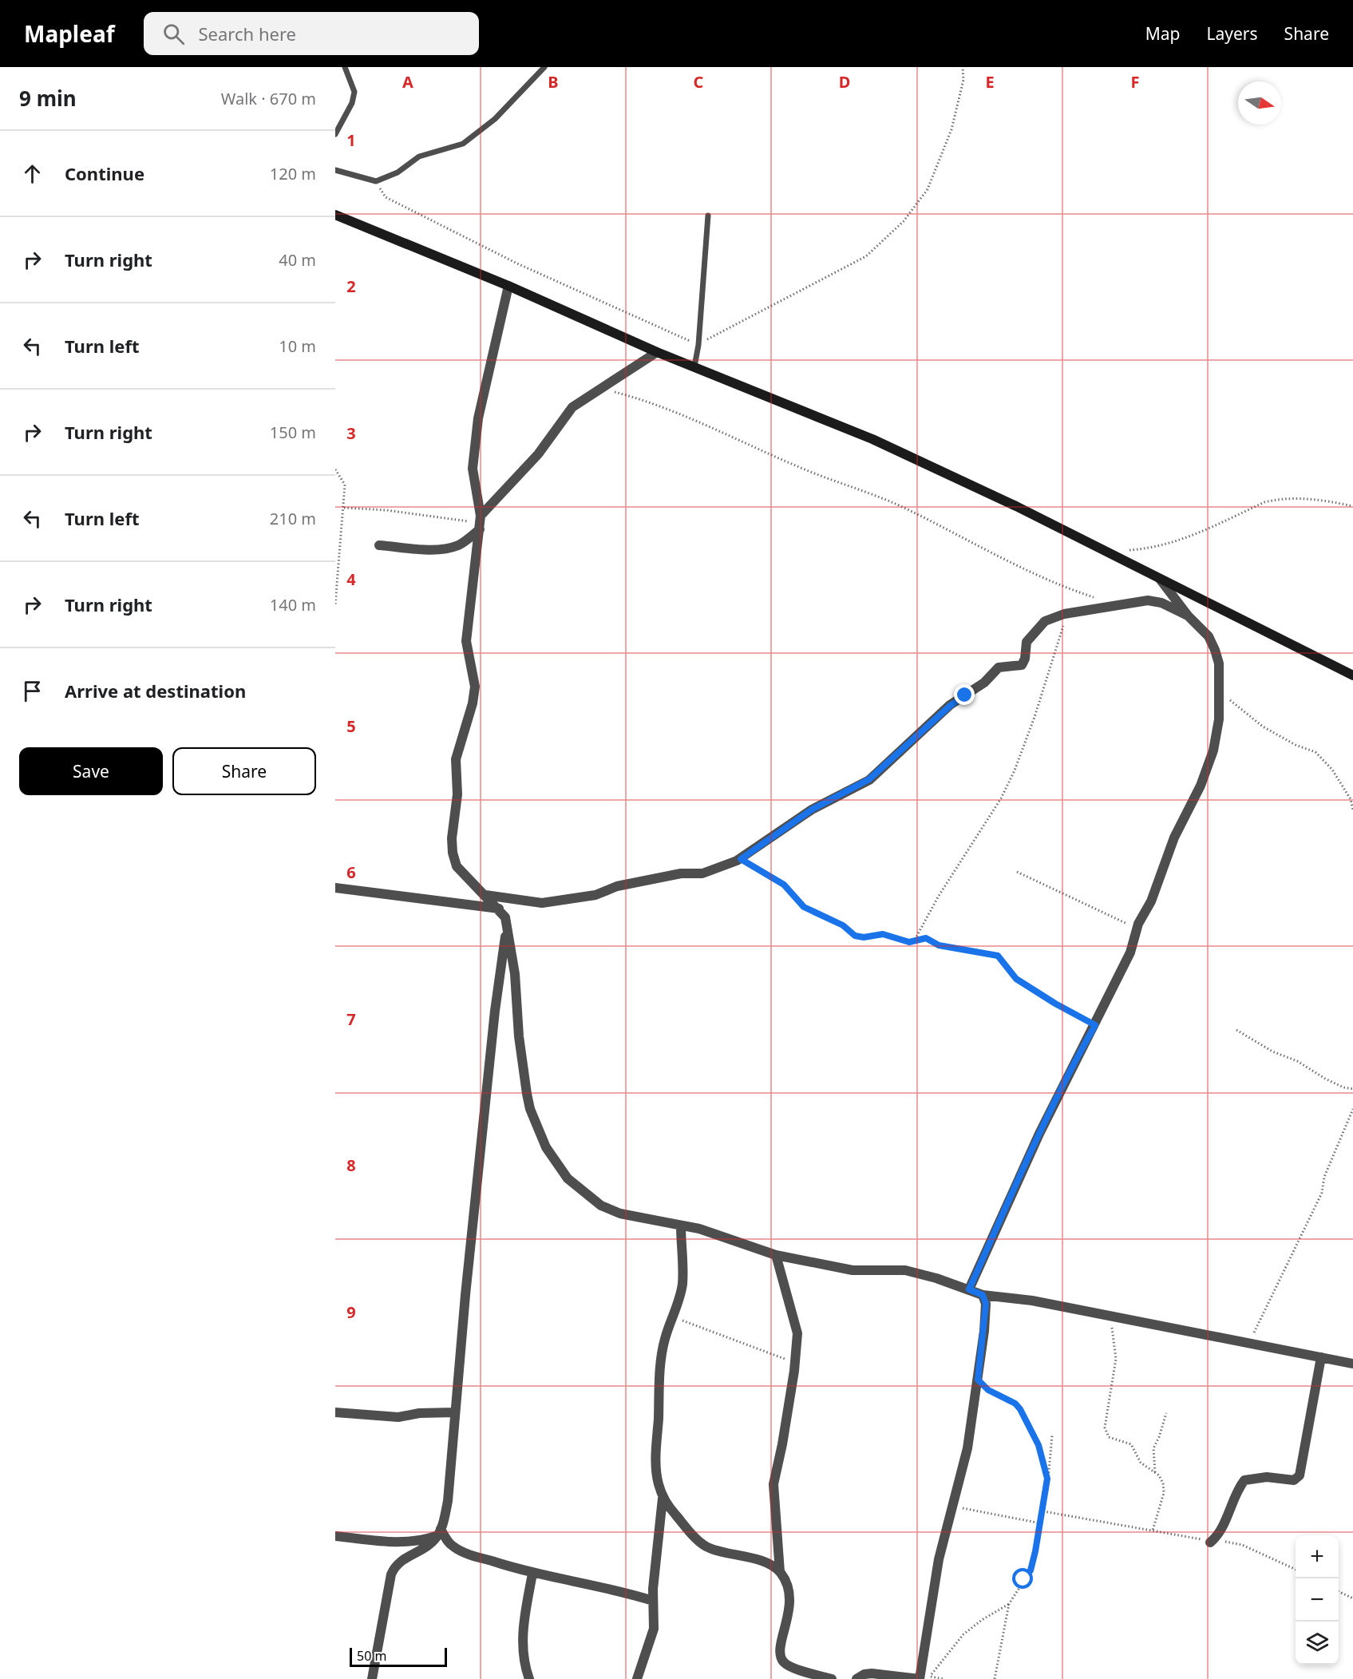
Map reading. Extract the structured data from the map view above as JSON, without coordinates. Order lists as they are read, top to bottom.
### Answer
{
  "scale_bar": "50 m",
  "north": "right",
  "page": {
    "header": "Mapleaf",
    "search": "Search here",
    "nav": ["Map", "Layers", "Share"],
    "heading": ["9 min", "Walk · 670 m"],
    "list": [
      ["Continue", "120 m"],
      ["Turn right", "40 m"],
      ["Turn left", "10 m"],
      ["Turn right", "150 m"],
      ["Turn left", "210 m"],
      ["Turn right", "140 m"],
      "Arrive at destination"
    ],
    "buttons": ["Save", "Share"],
    "map_buttons": ["+", "−"],
    "scale": "50 m"
  },
  "grid": {
    "columns": [
      "A",
      "B",
      "C",
      "D",
      "E",
      "F"
    ],
    "rows": [
      "1",
      "2",
      "3",
      "4",
      "5",
      "6",
      "7",
      "8",
      "9"
    ]
  }
}
